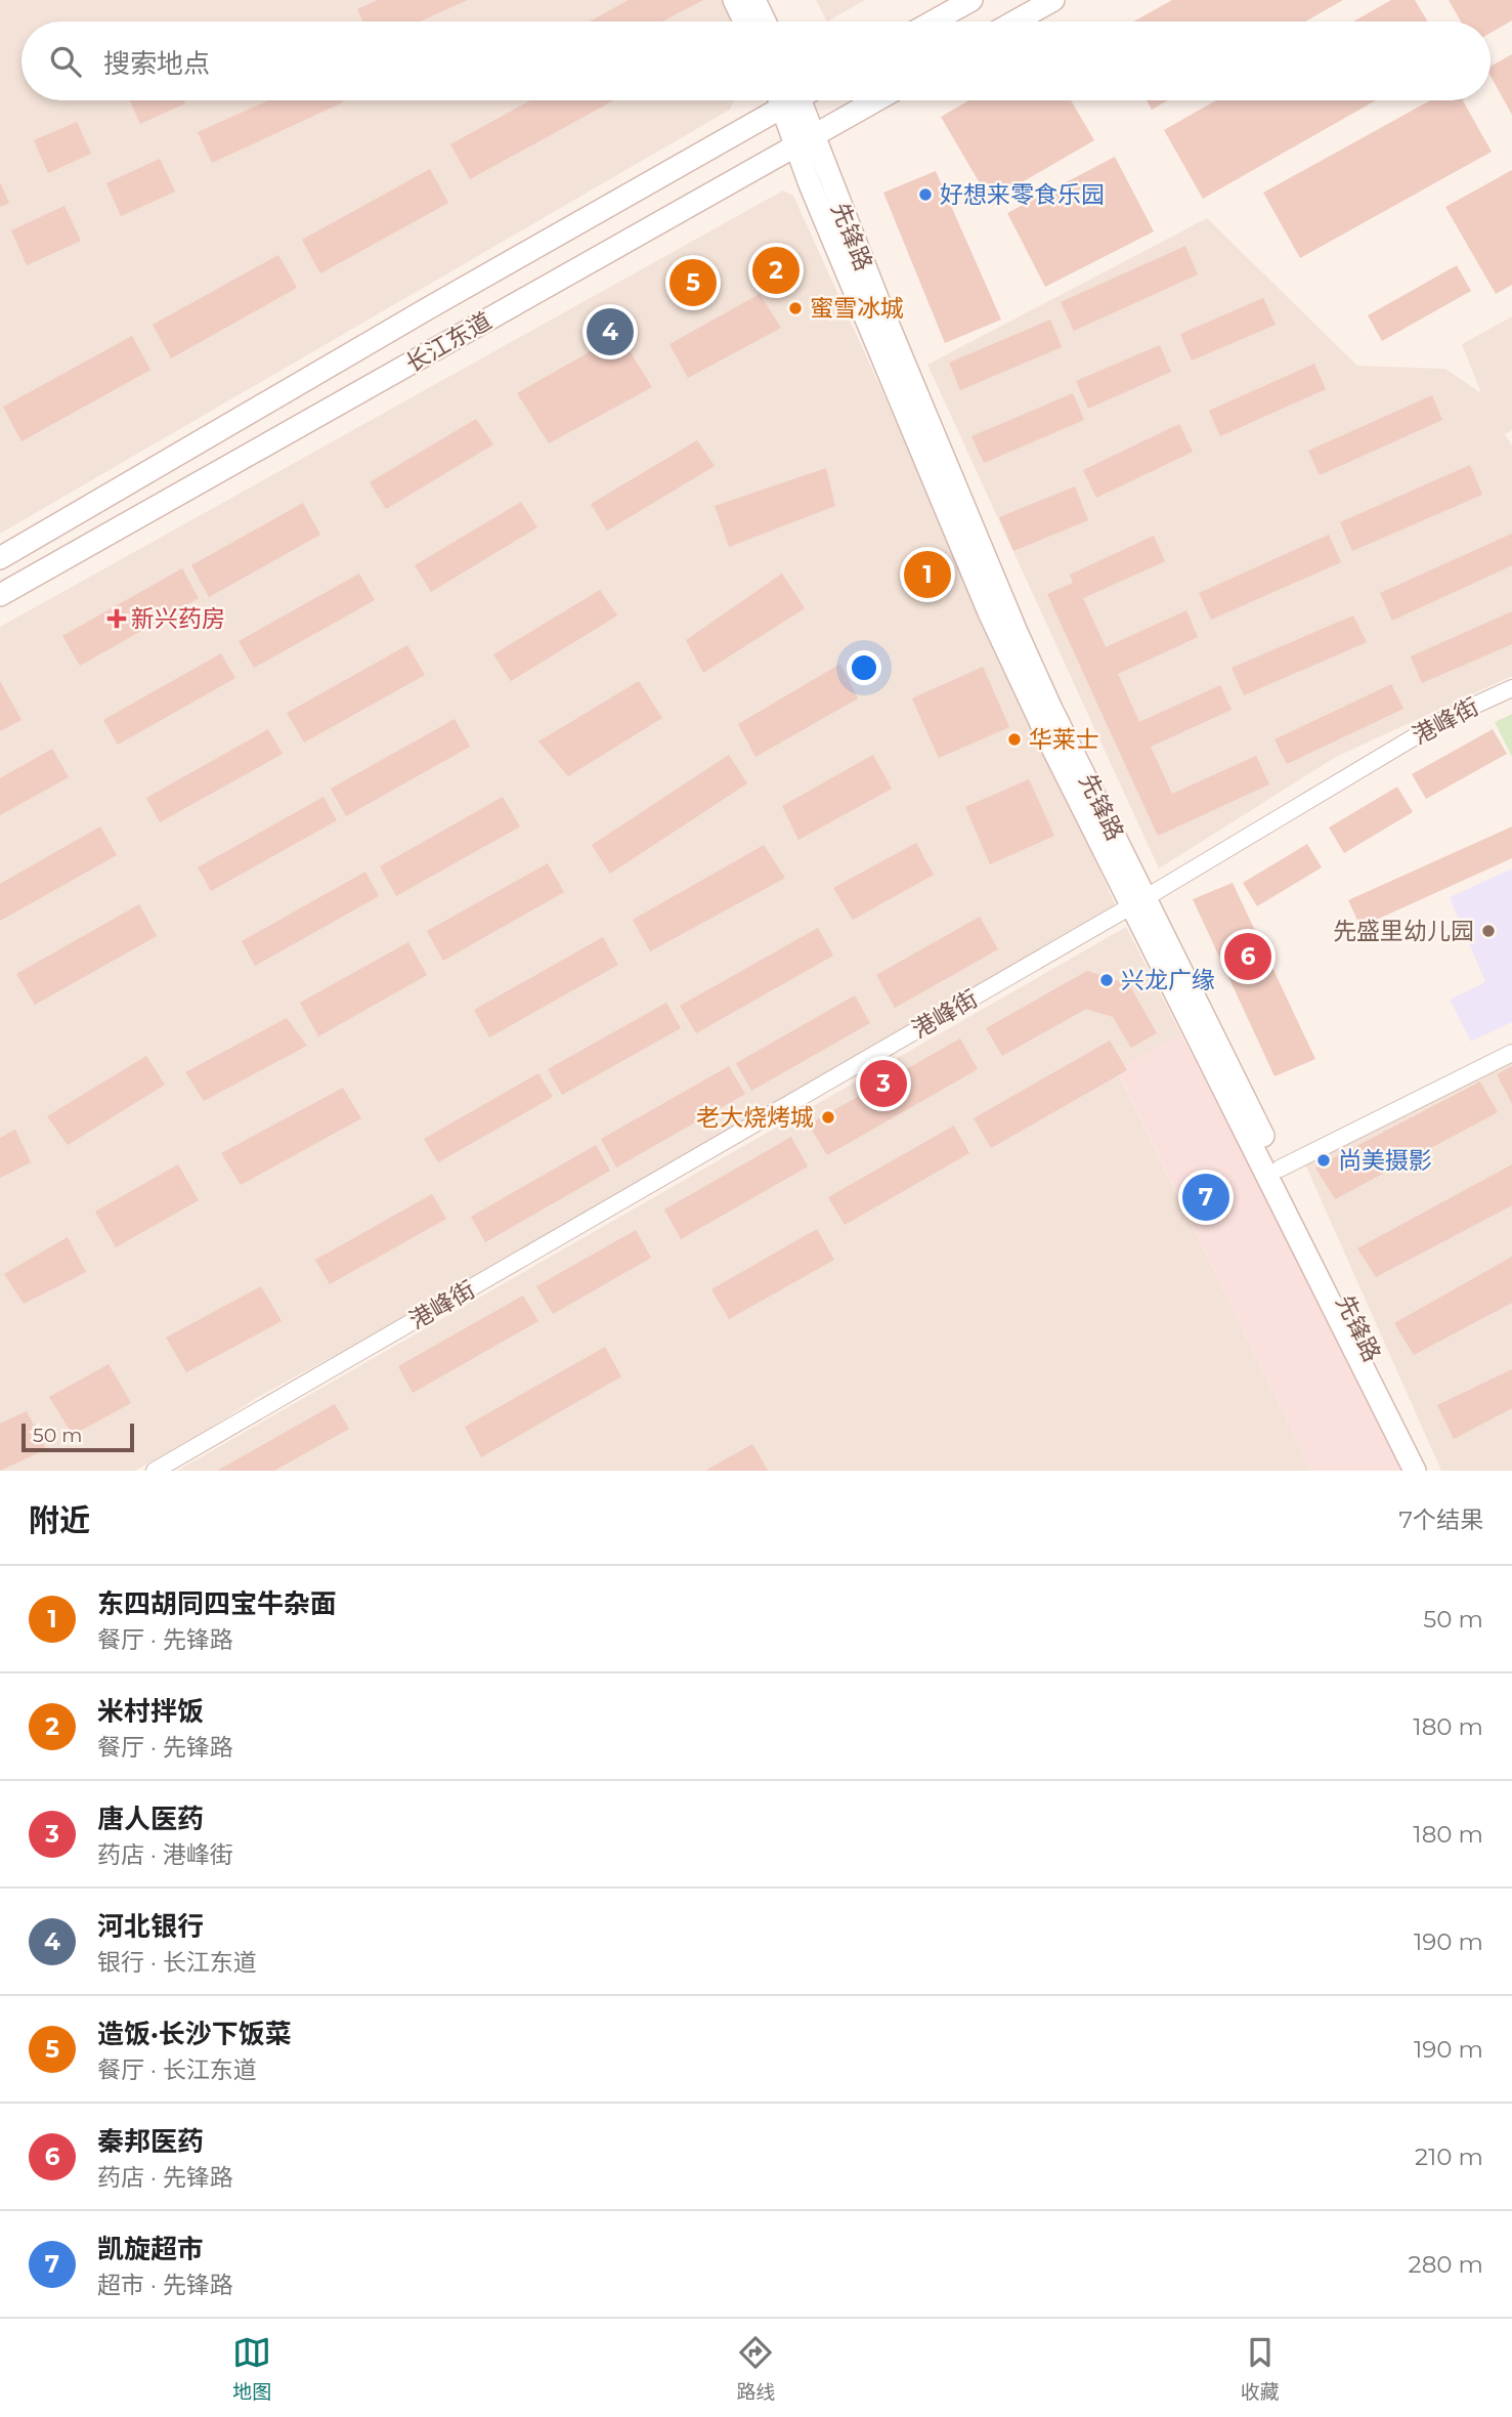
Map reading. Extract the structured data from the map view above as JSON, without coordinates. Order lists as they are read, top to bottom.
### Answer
{
  "streets": {
    "street": ["先锋路", "长江东道", "港峰街"]
  },
  "crossings": [
    ["先锋路", "长江东道"],
    ["先锋路", "港峰街"]
  ],
  "places": {
    "other": [
      "好想来零食乐园",
      "蜜雪冰城",
      "华莱士",
      "先盛里幼儿园",
      "兴龙广缘",
      "老大烧烤城",
      "尚美摄影"
    ],
    "health": ["新兴药房"]
  },
  "scale_bar": "50 m",
  "page": {
    "search": "搜索地点",
    "pins": [
      "2",
      "5",
      "4",
      "1",
      "6",
      "3",
      "7"
    ],
    "scale": "50 m",
    "heading": ["附近", "7个结果"],
    "list": [
      {
        "mark": "1",
        "name": "东四胡同四宝牛杂面",
        "note": "餐厅 · 先锋路",
        "value": "50 m"
      },
      {
        "mark": "2",
        "name": "米村拌饭",
        "note": "餐厅 · 先锋路",
        "value": "180 m"
      },
      {
        "mark": "3",
        "name": "唐人医药",
        "note": "药店 · 港峰街",
        "value": "180 m"
      },
      {
        "mark": "4",
        "name": "河北银行",
        "note": "银行 · 长江东道",
        "value": "190 m"
      },
      {
        "mark": "5",
        "name": "造饭·长沙下饭菜",
        "note": "餐厅 · 长江东道",
        "value": "190 m"
      },
      {
        "mark": "6",
        "name": "秦邦医药",
        "note": "药店 · 先锋路",
        "value": "210 m"
      },
      {
        "mark": "7",
        "name": "凯旋超市",
        "note": "超市 · 先锋路",
        "value": "280 m"
      }
    ],
    "nav": ["地图", "路线", "收藏"]
  }
}
